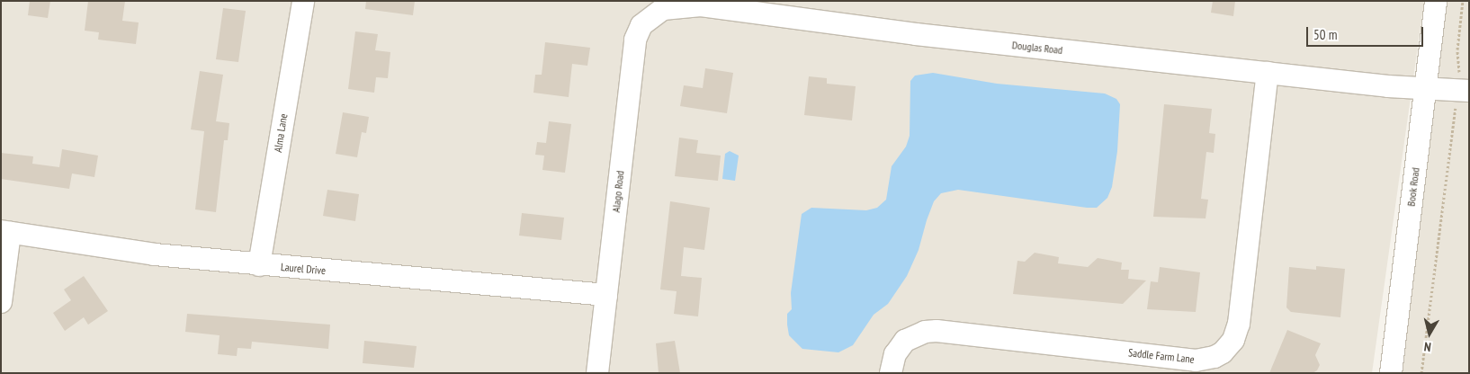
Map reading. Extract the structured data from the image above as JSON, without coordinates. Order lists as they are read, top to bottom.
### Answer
{
  "streets": {
    "street": [
      "Douglas Road",
      "Alma Lane",
      "Book Road",
      "Alago Road",
      "Laurel Drive",
      "Saddle Farm Lane"
    ]
  },
  "crossings": [
    ["Douglas Road", "Book Road"],
    ["Douglas Road", "Alago Road"],
    ["Douglas Road", "Saddle Farm Lane"],
    ["Alma Lane", "Laurel Drive"],
    ["Alago Road", "Laurel Drive"]
  ],
  "scale_bar": "50 m",
  "north": "bottom"
}
